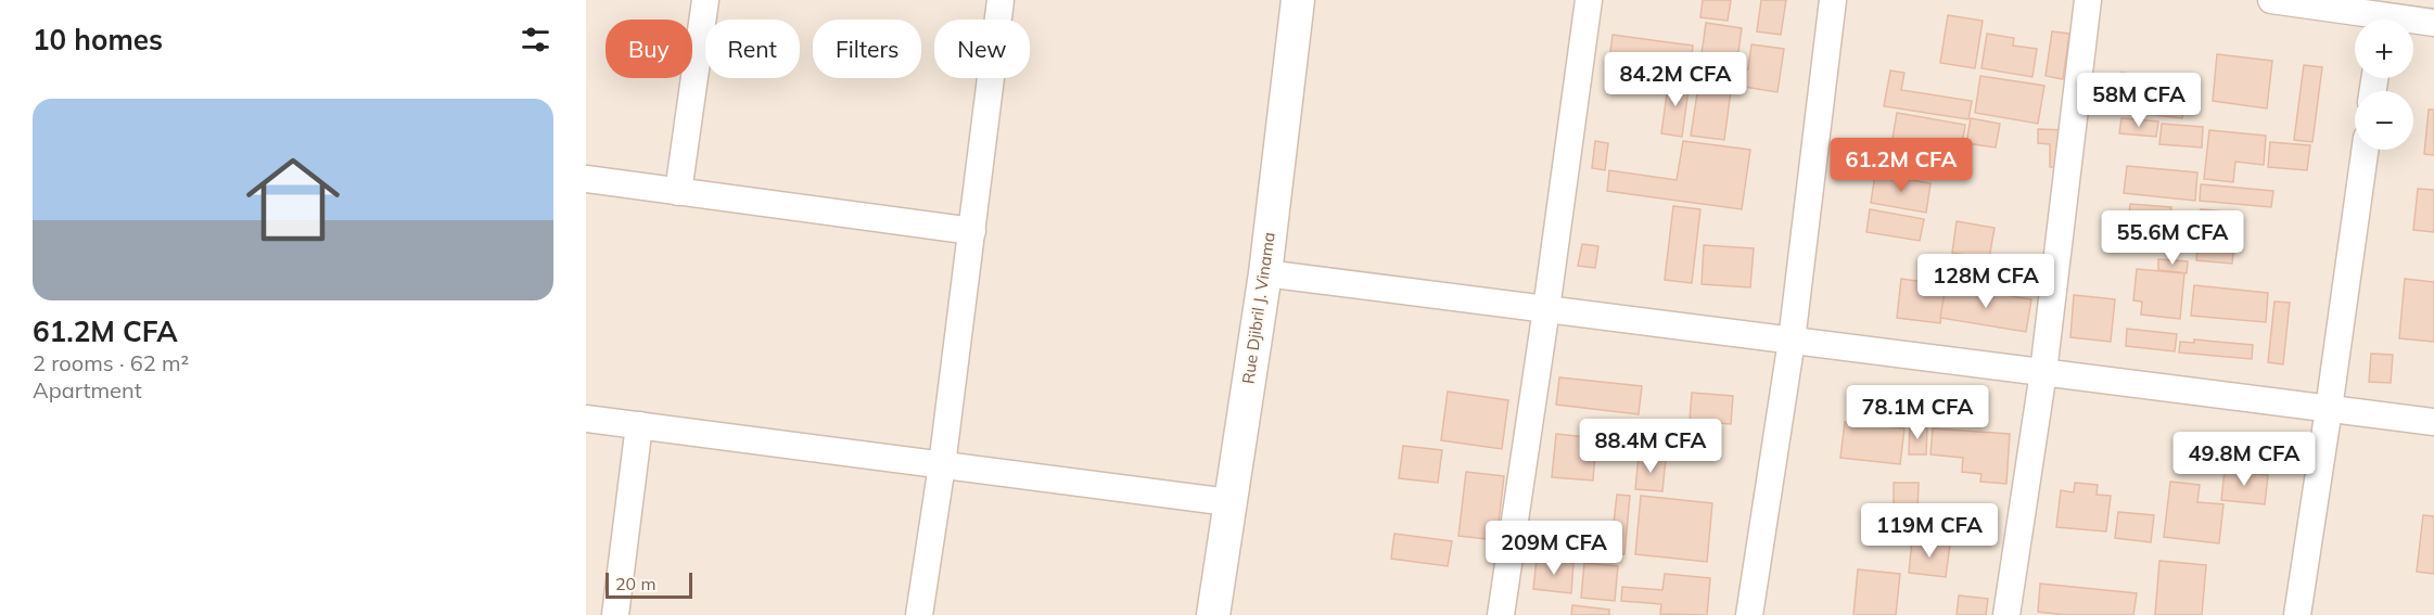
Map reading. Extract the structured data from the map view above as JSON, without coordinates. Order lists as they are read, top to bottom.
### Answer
{
  "streets": {
    "street": ["Rue Djibril J. Vinama"]
  },
  "scale_bar": "20 m",
  "page": {
    "heading": "10 homes",
    "map_buttons": ["+", "−"],
    "chip": [
      "Buy",
      "Rent",
      "Filters",
      "New"
    ],
    "price": [
      "84.2M CFA",
      "58M CFA",
      "61.2M CFA",
      "55.6M CFA",
      "128M CFA",
      "78.1M CFA",
      "88.4M CFA",
      "49.8M CFA",
      "119M CFA",
      "209M CFA"
    ],
    "list": [
      {
        "name": "61.2M CFA",
        "note": "2 rooms · 62 m² · Apartment"
      }
    ],
    "scale": "20 m"
  }
}
